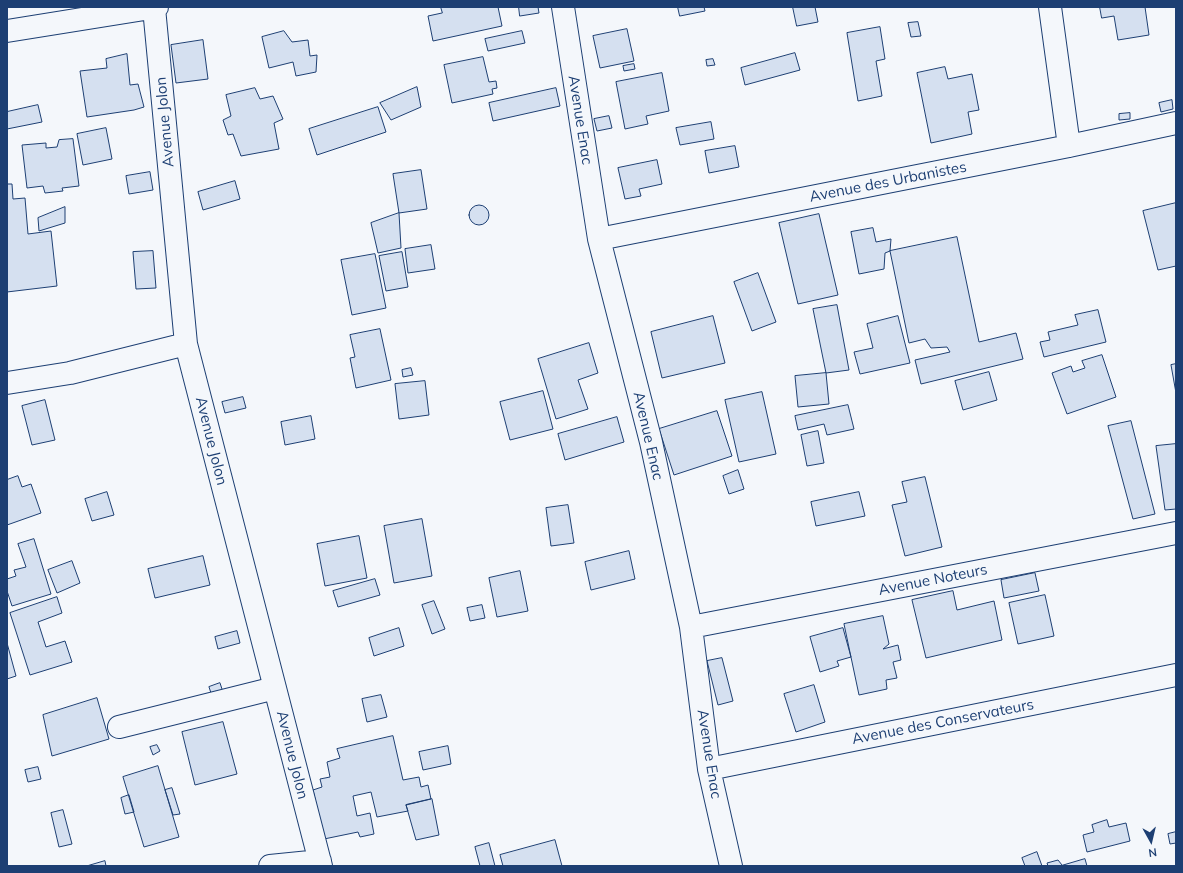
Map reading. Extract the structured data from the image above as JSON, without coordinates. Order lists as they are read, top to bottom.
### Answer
{
  "streets": {
    "street": [
      "Avenue Enac",
      "Avenue Jolon",
      "Avenue des Urbanistes",
      "Avenue Noteurs",
      "Avenue des Conservateurs"
    ]
  },
  "crossings": [
    ["Avenue Enac", "Avenue des Urbanistes"],
    ["Avenue Enac", "Avenue Noteurs"],
    ["Avenue Enac", "Avenue des Conservateurs"]
  ],
  "north": "bottom"
}
